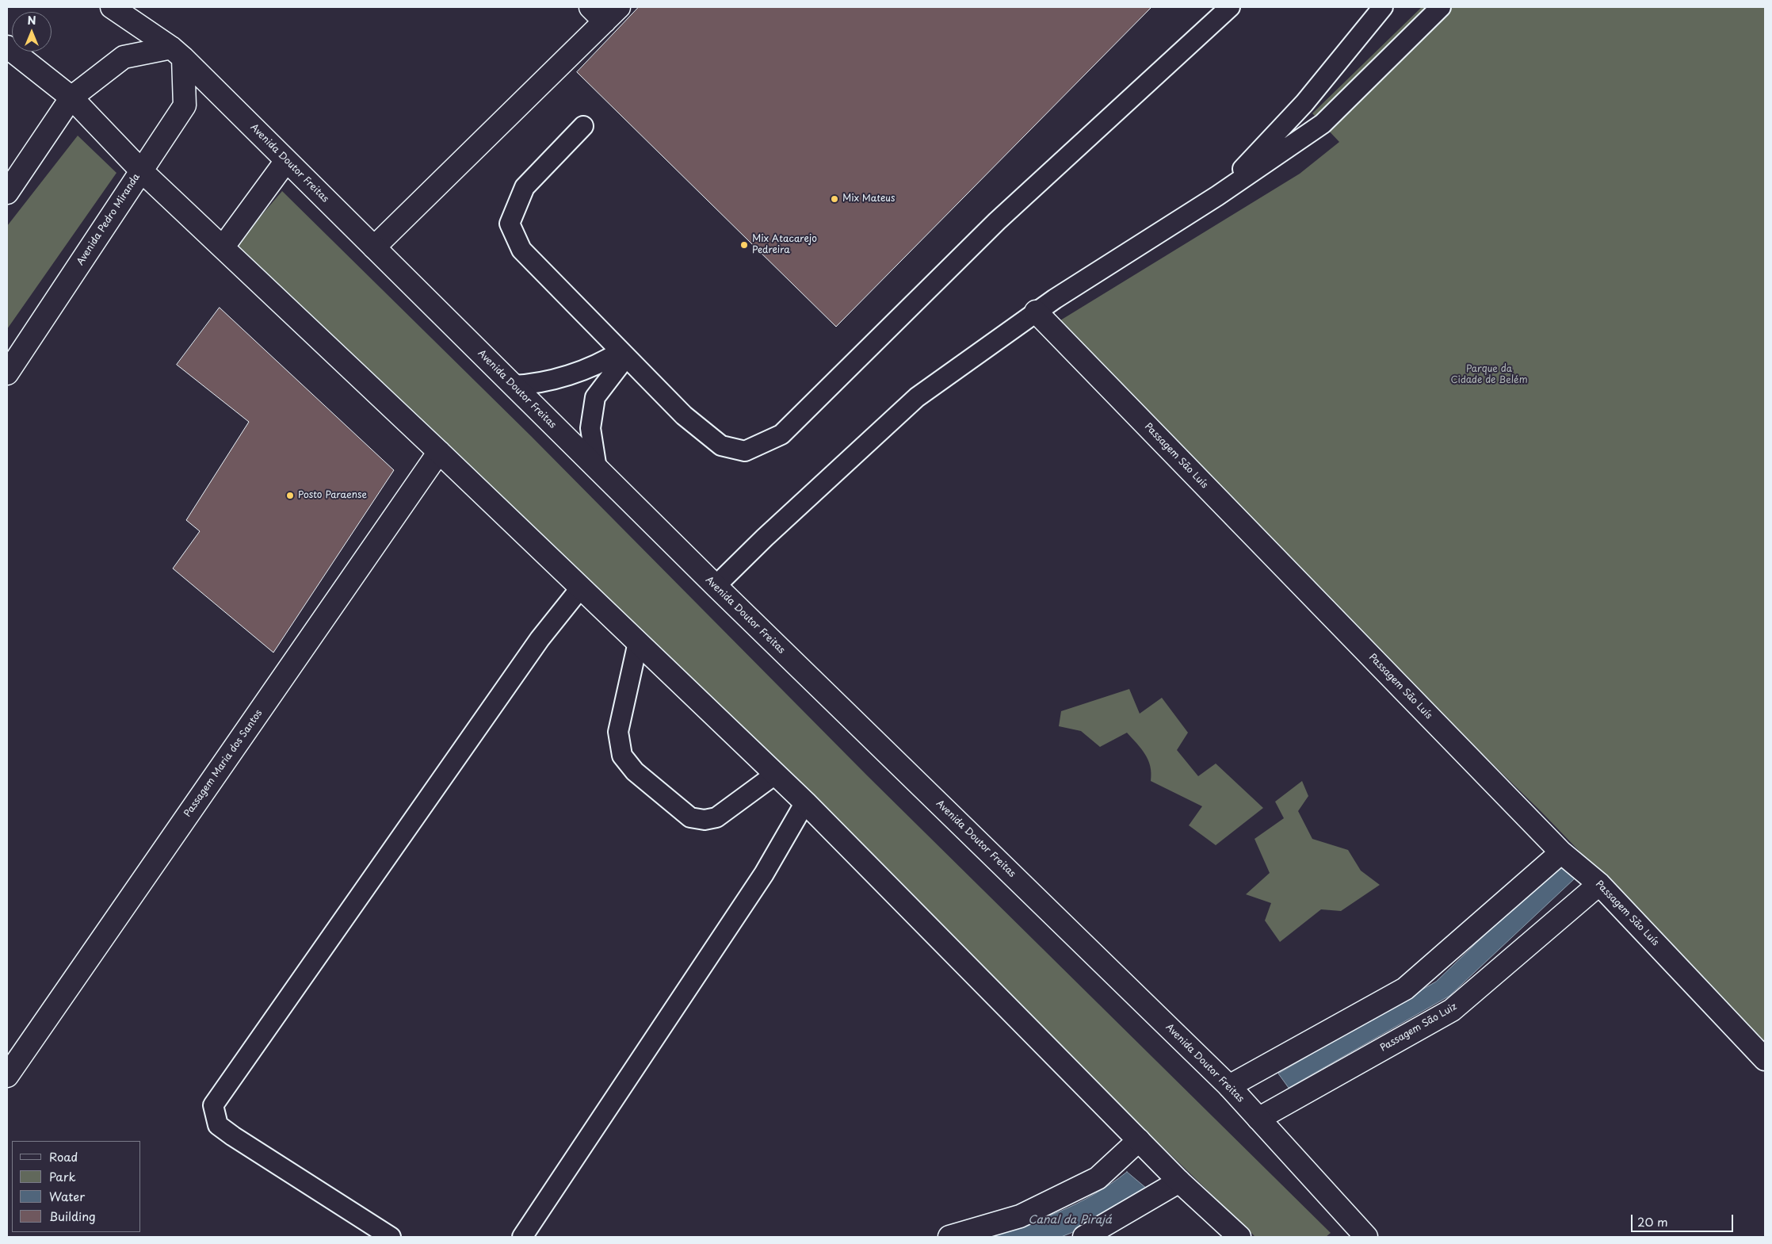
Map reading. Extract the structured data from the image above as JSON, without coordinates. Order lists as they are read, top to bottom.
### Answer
{
  "streets": {
    "main road": [
      "Avenida Doutor Freitas",
      "Avenida Pedro Miranda",
      "Passagem São Luís",
      "Passagem Maria dos Santos",
      "Passagem São Luiz"
    ]
  },
  "crossings": [
    ["Avenida Doutor Freitas", "Avenida Pedro Miranda"],
    ["Avenida Doutor Freitas", "Passagem São Luiz"],
    ["Passagem São Luís", "Passagem São Luiz"]
  ],
  "water": ["Canal da Pirajá"],
  "parks": ["Parque da Cidade de Belém"],
  "places": ["Mix Mateus", "Mix Atacarejo Pedreira", "Posto Paraense"],
  "legend": [
    "Road",
    "Park",
    "Water",
    "Building"
  ],
  "scale_bar": "20 m",
  "north": "top"
}
